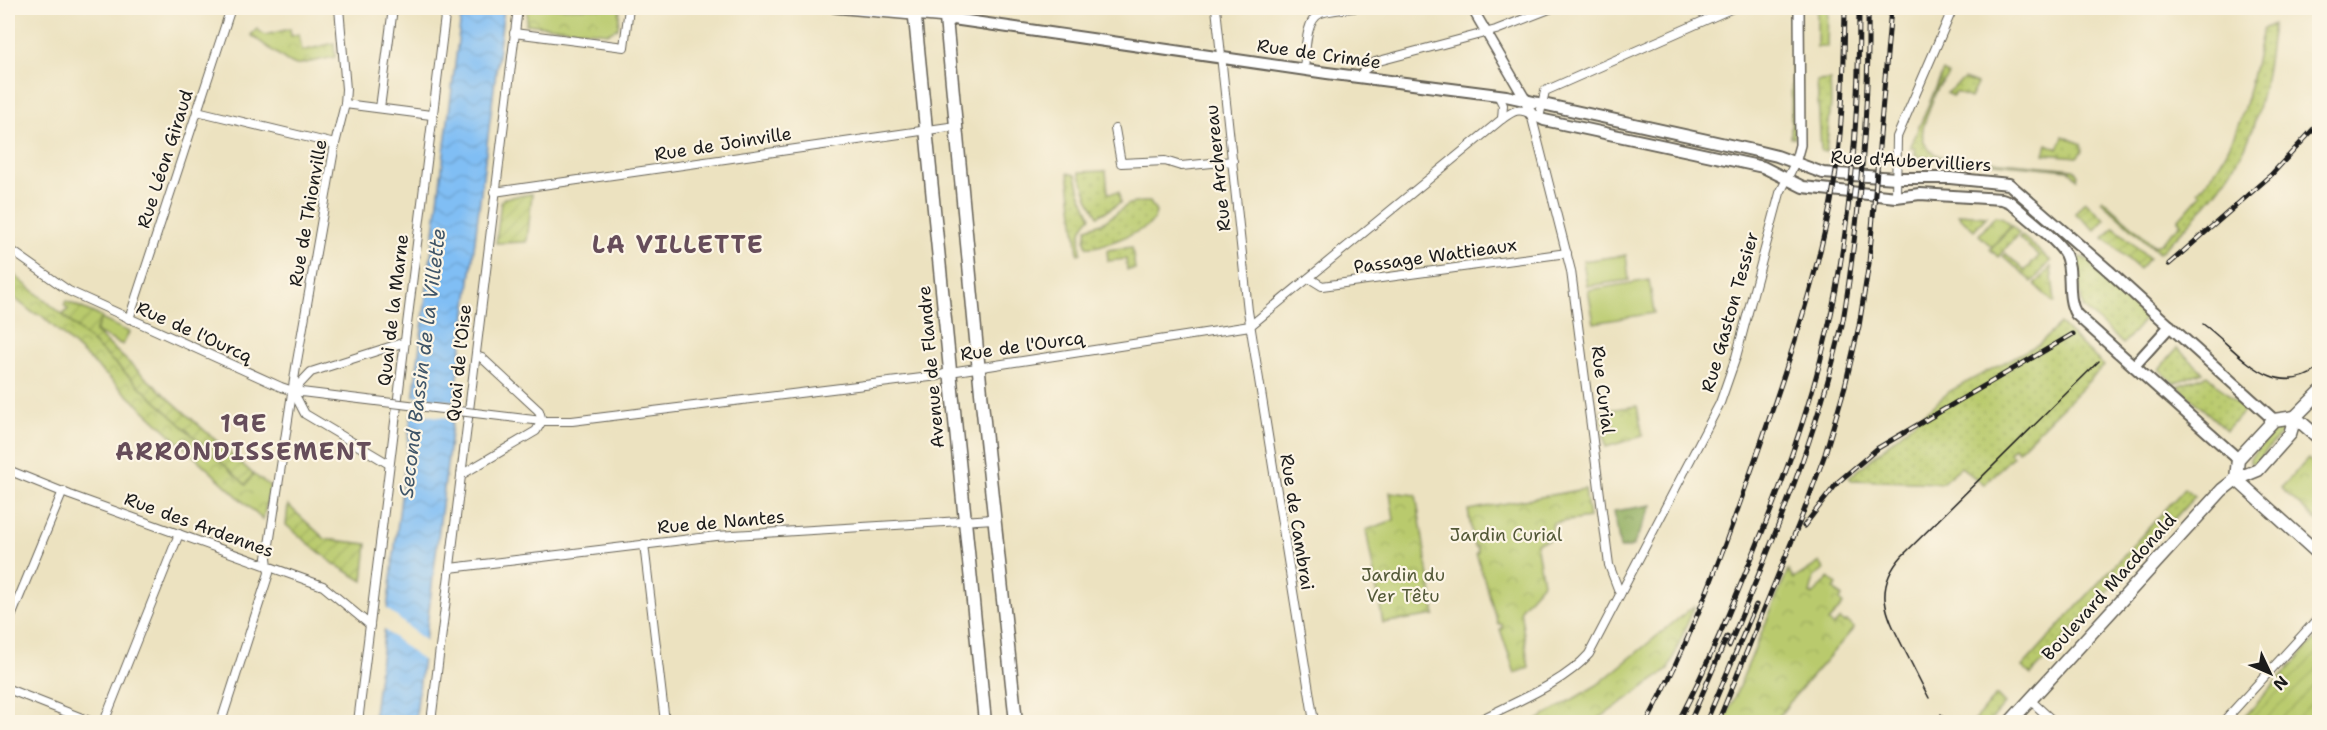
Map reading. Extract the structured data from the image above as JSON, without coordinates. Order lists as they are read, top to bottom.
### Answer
{
  "streets": {
    "main road": [
      "Rue de Crimée",
      "Rue d'Aubervilliers",
      "Avenue de Flandre",
      "Rue Curial",
      "Boulevard Macdonald"
    ],
    "street": [
      "Rue de Joinville",
      "Rue Léon Giraud",
      "Rue Archereau",
      "Rue de Thionville",
      "Passage Wattieaux",
      "Quai de la Marne",
      "Rue Gaston Tessier",
      "Rue de l'Ourcq",
      "Quai de l'Oise",
      "Rue de Nantes",
      "Rue de Cambrai",
      "Rue des Ardennes"
    ]
  },
  "crossings": [
    ["Rue de Crimée", "Rue d'Aubervilliers"],
    ["Rue de Crimée", "Rue Archereau"],
    ["Rue de Crimée", "Rue Gaston Tessier"],
    ["Rue de Crimée", "Avenue de Flandre"],
    ["Rue de Crimée", "Rue Curial"],
    ["Rue de Joinville", "Quai de l'Oise"],
    ["Rue de Joinville", "Avenue de Flandre"],
    ["Rue Léon Giraud", "Rue de l'Ourcq"],
    ["Rue d'Aubervilliers", "Rue Gaston Tessier"],
    ["Rue Archereau", "Rue de l'Ourcq"],
    ["Rue Archereau", "Rue de Cambrai"],
    ["Rue de Thionville", "Rue de l'Ourcq"],
    ["Rue de Thionville", "Rue des Ardennes"],
    ["Passage Wattieaux", "Rue de l'Ourcq"],
    ["Passage Wattieaux", "Rue Curial"],
    ["Quai de la Marne", "Rue des Ardennes"],
    ["Rue Gaston Tessier", "Rue Curial"],
    ["Rue de l'Ourcq", "Avenue de Flandre"],
    ["Rue de l'Ourcq", "Rue Curial"],
    ["Rue de l'Ourcq", "Rue de Cambrai"],
    ["Quai de l'Oise", "Rue de Nantes"],
    ["Avenue de Flandre", "Rue de Nantes"]
  ],
  "districts": ["LA VILLETTE", "19E ARRONDISSEMENT"],
  "water": ["Second Bassin de la Villette"],
  "parks": ["Jardin Curial", "Jardin du Ver Têtu"],
  "north": "bottom right"
}
